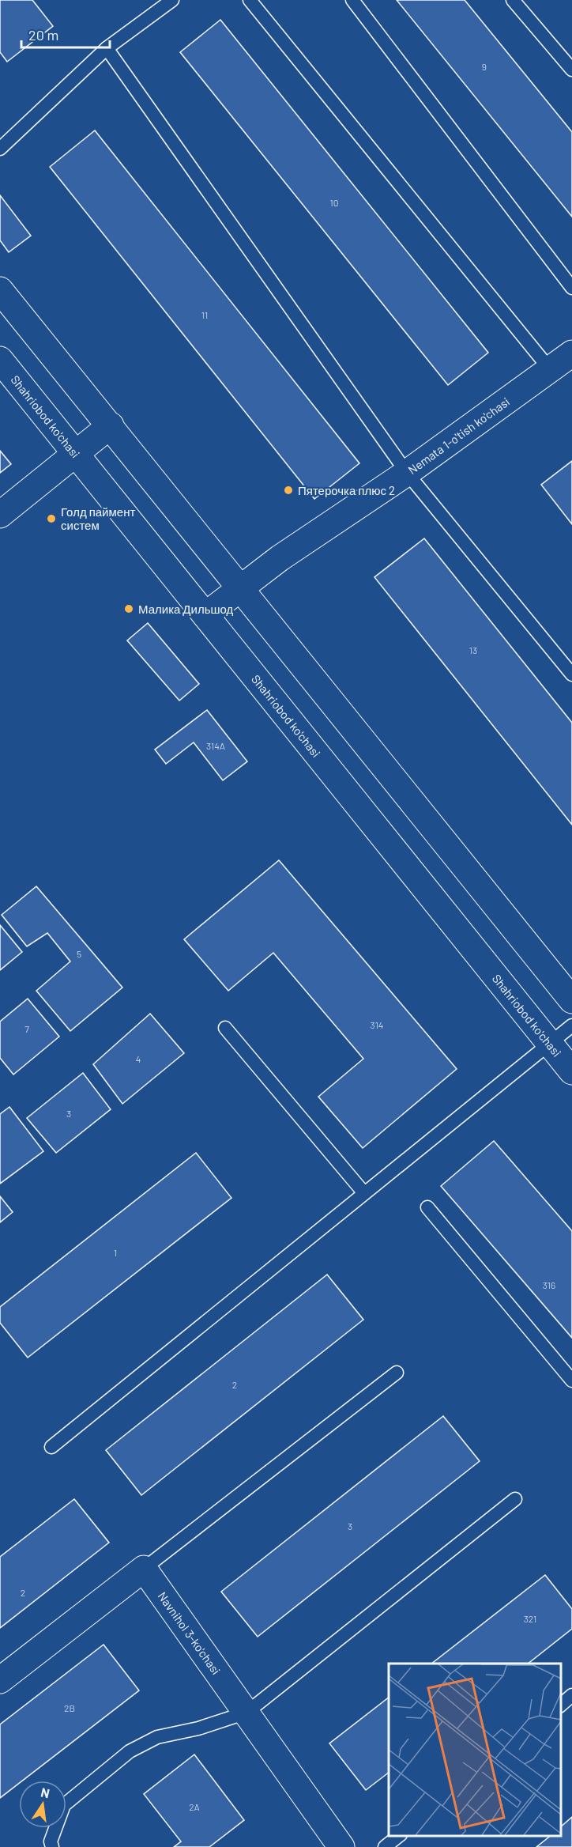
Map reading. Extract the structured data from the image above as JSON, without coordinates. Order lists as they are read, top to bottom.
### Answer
{
  "streets": {
    "main road": ["Shahriobod ko'chasi", "Nemata 1-o'tish ko'chasi", "Navnihol 3-ko'chasi"]
  },
  "crossings": [
    ["Shahriobod ko'chasi", "Nemata 1-o'tish ko'chasi"]
  ],
  "places": ["Пятерочка плюс 2", "Голд паймент систем", "Малика Дильшод"],
  "house_numbers": [
    "9",
    "10",
    "11",
    "13",
    "314A",
    "5",
    "314",
    "7",
    "4",
    "3",
    "1",
    "316",
    "2",
    "3",
    "2",
    "321",
    "2B",
    "2A"
  ],
  "scale_bar": "20 m",
  "north": "top"
}
